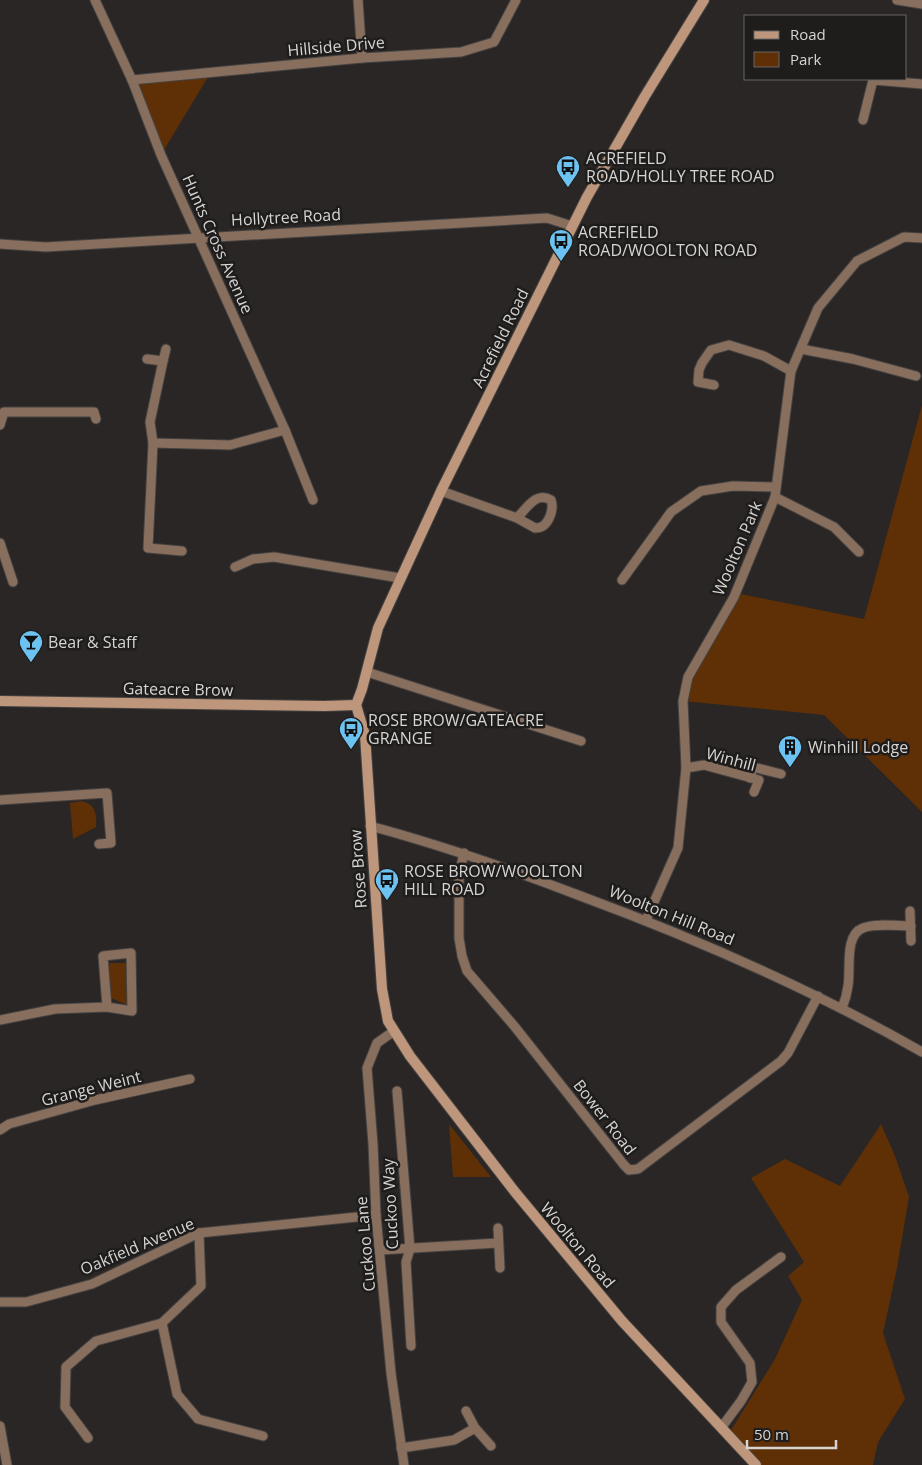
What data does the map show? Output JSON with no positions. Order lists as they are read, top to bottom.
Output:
{
  "streets": {
    "main road": [
      "Acrefield Road",
      "Gateacre Brow",
      "Rose Brow",
      "Woolton Road"
    ],
    "street": [
      "Hillside Drive",
      "Hollytree Road",
      "Hunts Cross Avenue",
      "Woolton Park",
      "Winhill",
      "Woolton Hill Road",
      "Grange Weint",
      "Bower Road",
      "Cuckoo Way",
      "Cuckoo Lane",
      "Oakfield Avenue"
    ]
  },
  "crossings": [
    ["Hillside Drive", "Hunts Cross Avenue"],
    ["Hollytree Road", "Hunts Cross Avenue"],
    ["Hollytree Road", "Acrefield Road"],
    ["Acrefield Road", "Gateacre Brow"],
    ["Acrefield Road", "Rose Brow"],
    ["Woolton Park", "Winhill"],
    ["Woolton Park", "Woolton Hill Road"],
    ["Gateacre Brow", "Rose Brow"],
    ["Rose Brow", "Woolton Hill Road"],
    ["Rose Brow", "Cuckoo Lane"],
    ["Rose Brow", "Woolton Road"],
    ["Woolton Hill Road", "Bower Road"],
    ["Cuckoo Lane", "Woolton Road"],
    ["Cuckoo Lane", "Oakfield Avenue"]
  ],
  "places": {
    "bus stop": [
      "ACREFIELD ROAD/HOLLY TREE ROAD",
      "ACREFIELD ROAD/WOOLTON ROAD",
      "ROSE BROW/GATEACRE GRANGE",
      "ROSE BROW/WOOLTON HILL ROAD"
    ],
    "bar": ["Bear & Staff"],
    "building": ["Winhill Lodge"]
  },
  "legend": ["Road", "Park"],
  "scale_bar": "50 m"
}
